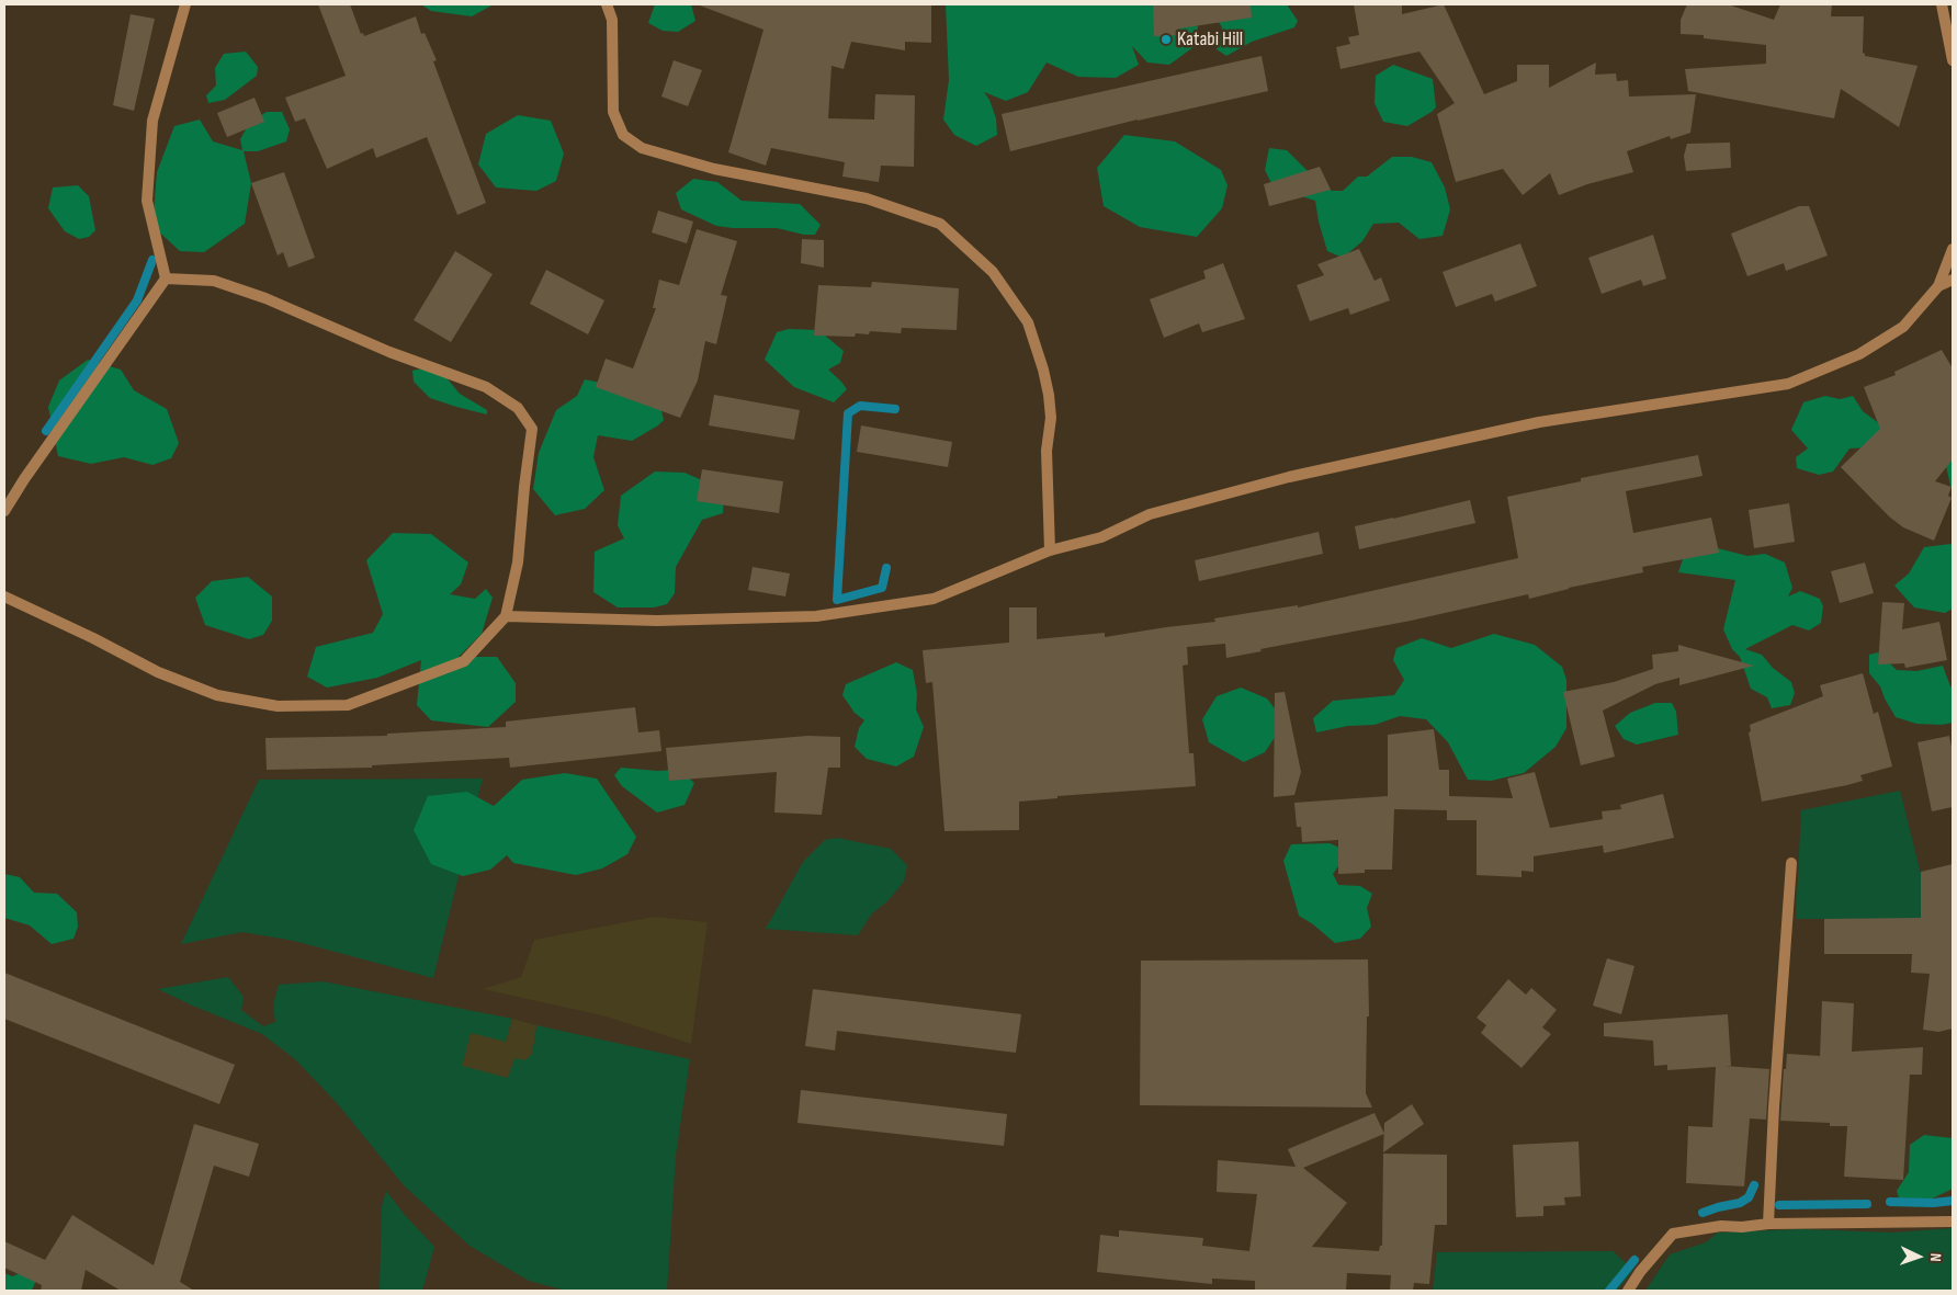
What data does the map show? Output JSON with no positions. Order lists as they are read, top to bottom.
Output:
{
  "places": ["Katabi Hill"],
  "north": "right"
}
